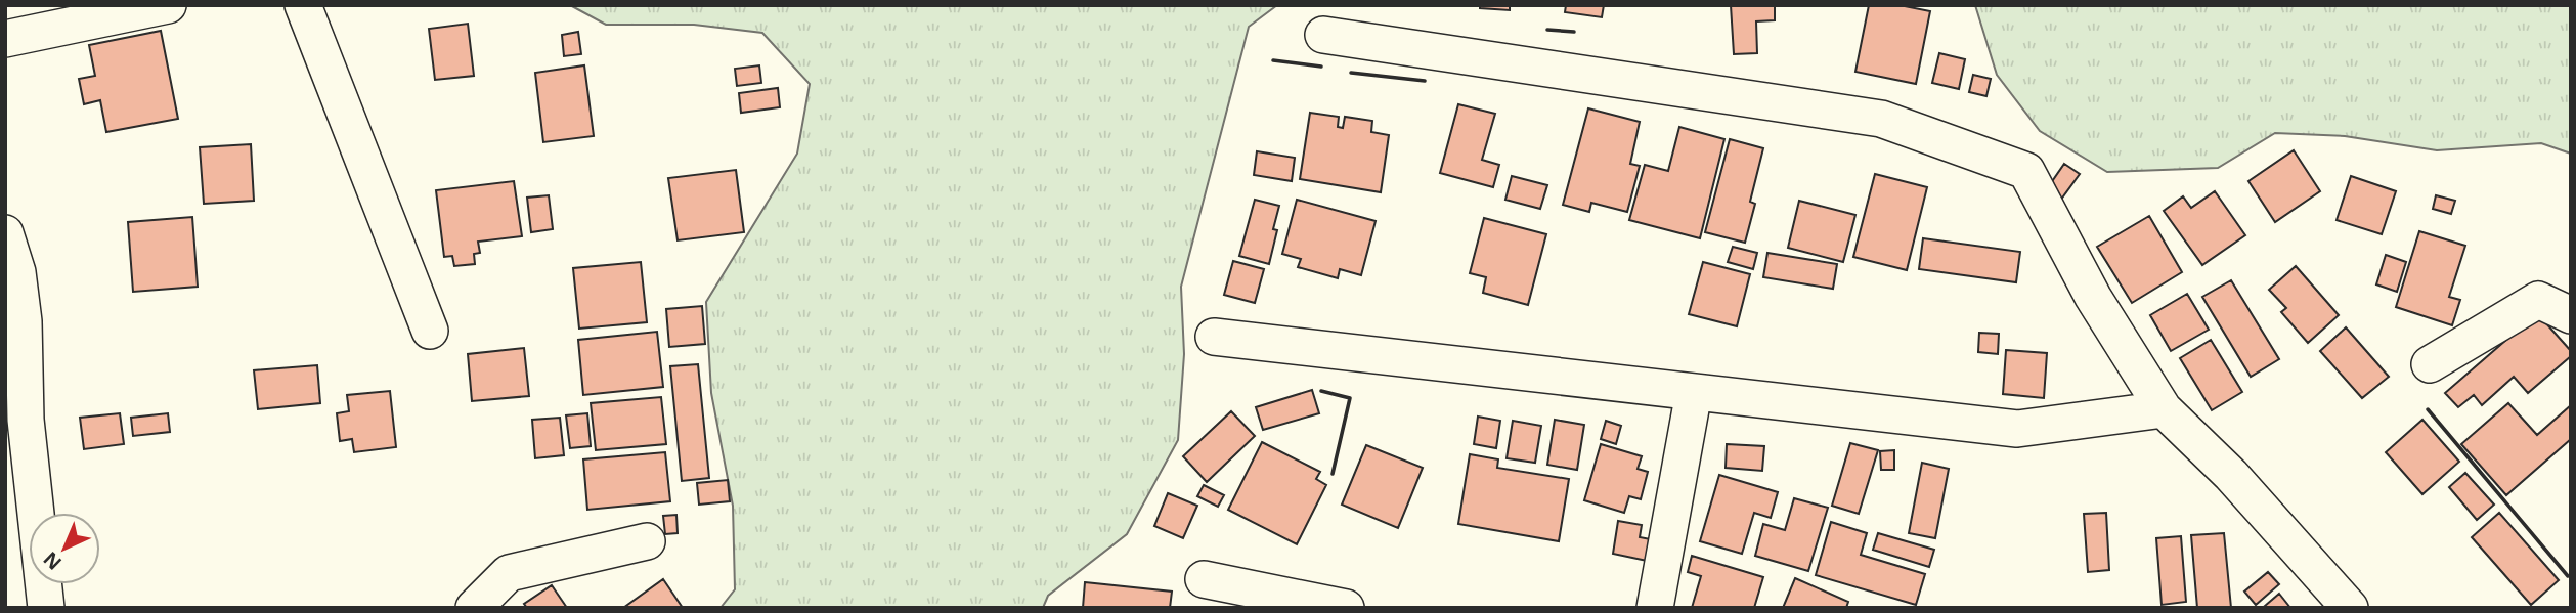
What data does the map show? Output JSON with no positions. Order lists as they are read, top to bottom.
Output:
{
  "north": "bottom left"
}
